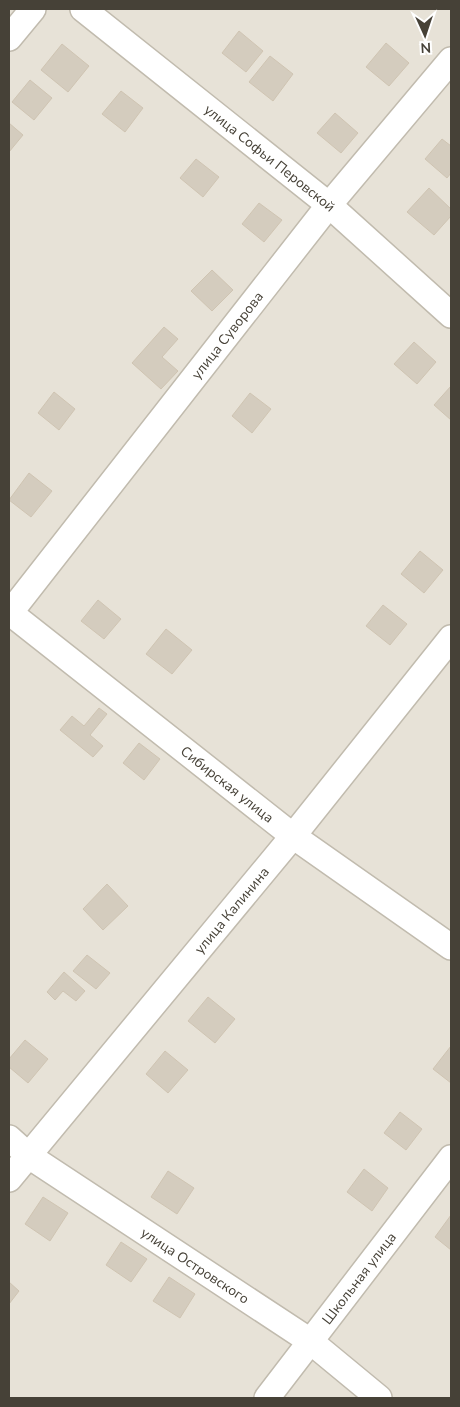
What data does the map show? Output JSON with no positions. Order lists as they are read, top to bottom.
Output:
{
  "streets": {
    "street": [
      "улица Софьи Перовской",
      "улица Суворова",
      "Сибирская улица",
      "улица Калинина",
      "улица Островского",
      "Школьная улица"
    ]
  },
  "crossings": [
    ["улица Софьи Перовской", "улица Суворова"],
    ["улица Суворова", "Сибирская улица"],
    ["Сибирская улица", "улица Калинина"],
    ["улица Калинина", "улица Островского"],
    ["улица Островского", "Школьная улица"]
  ],
  "north": "bottom"
}
